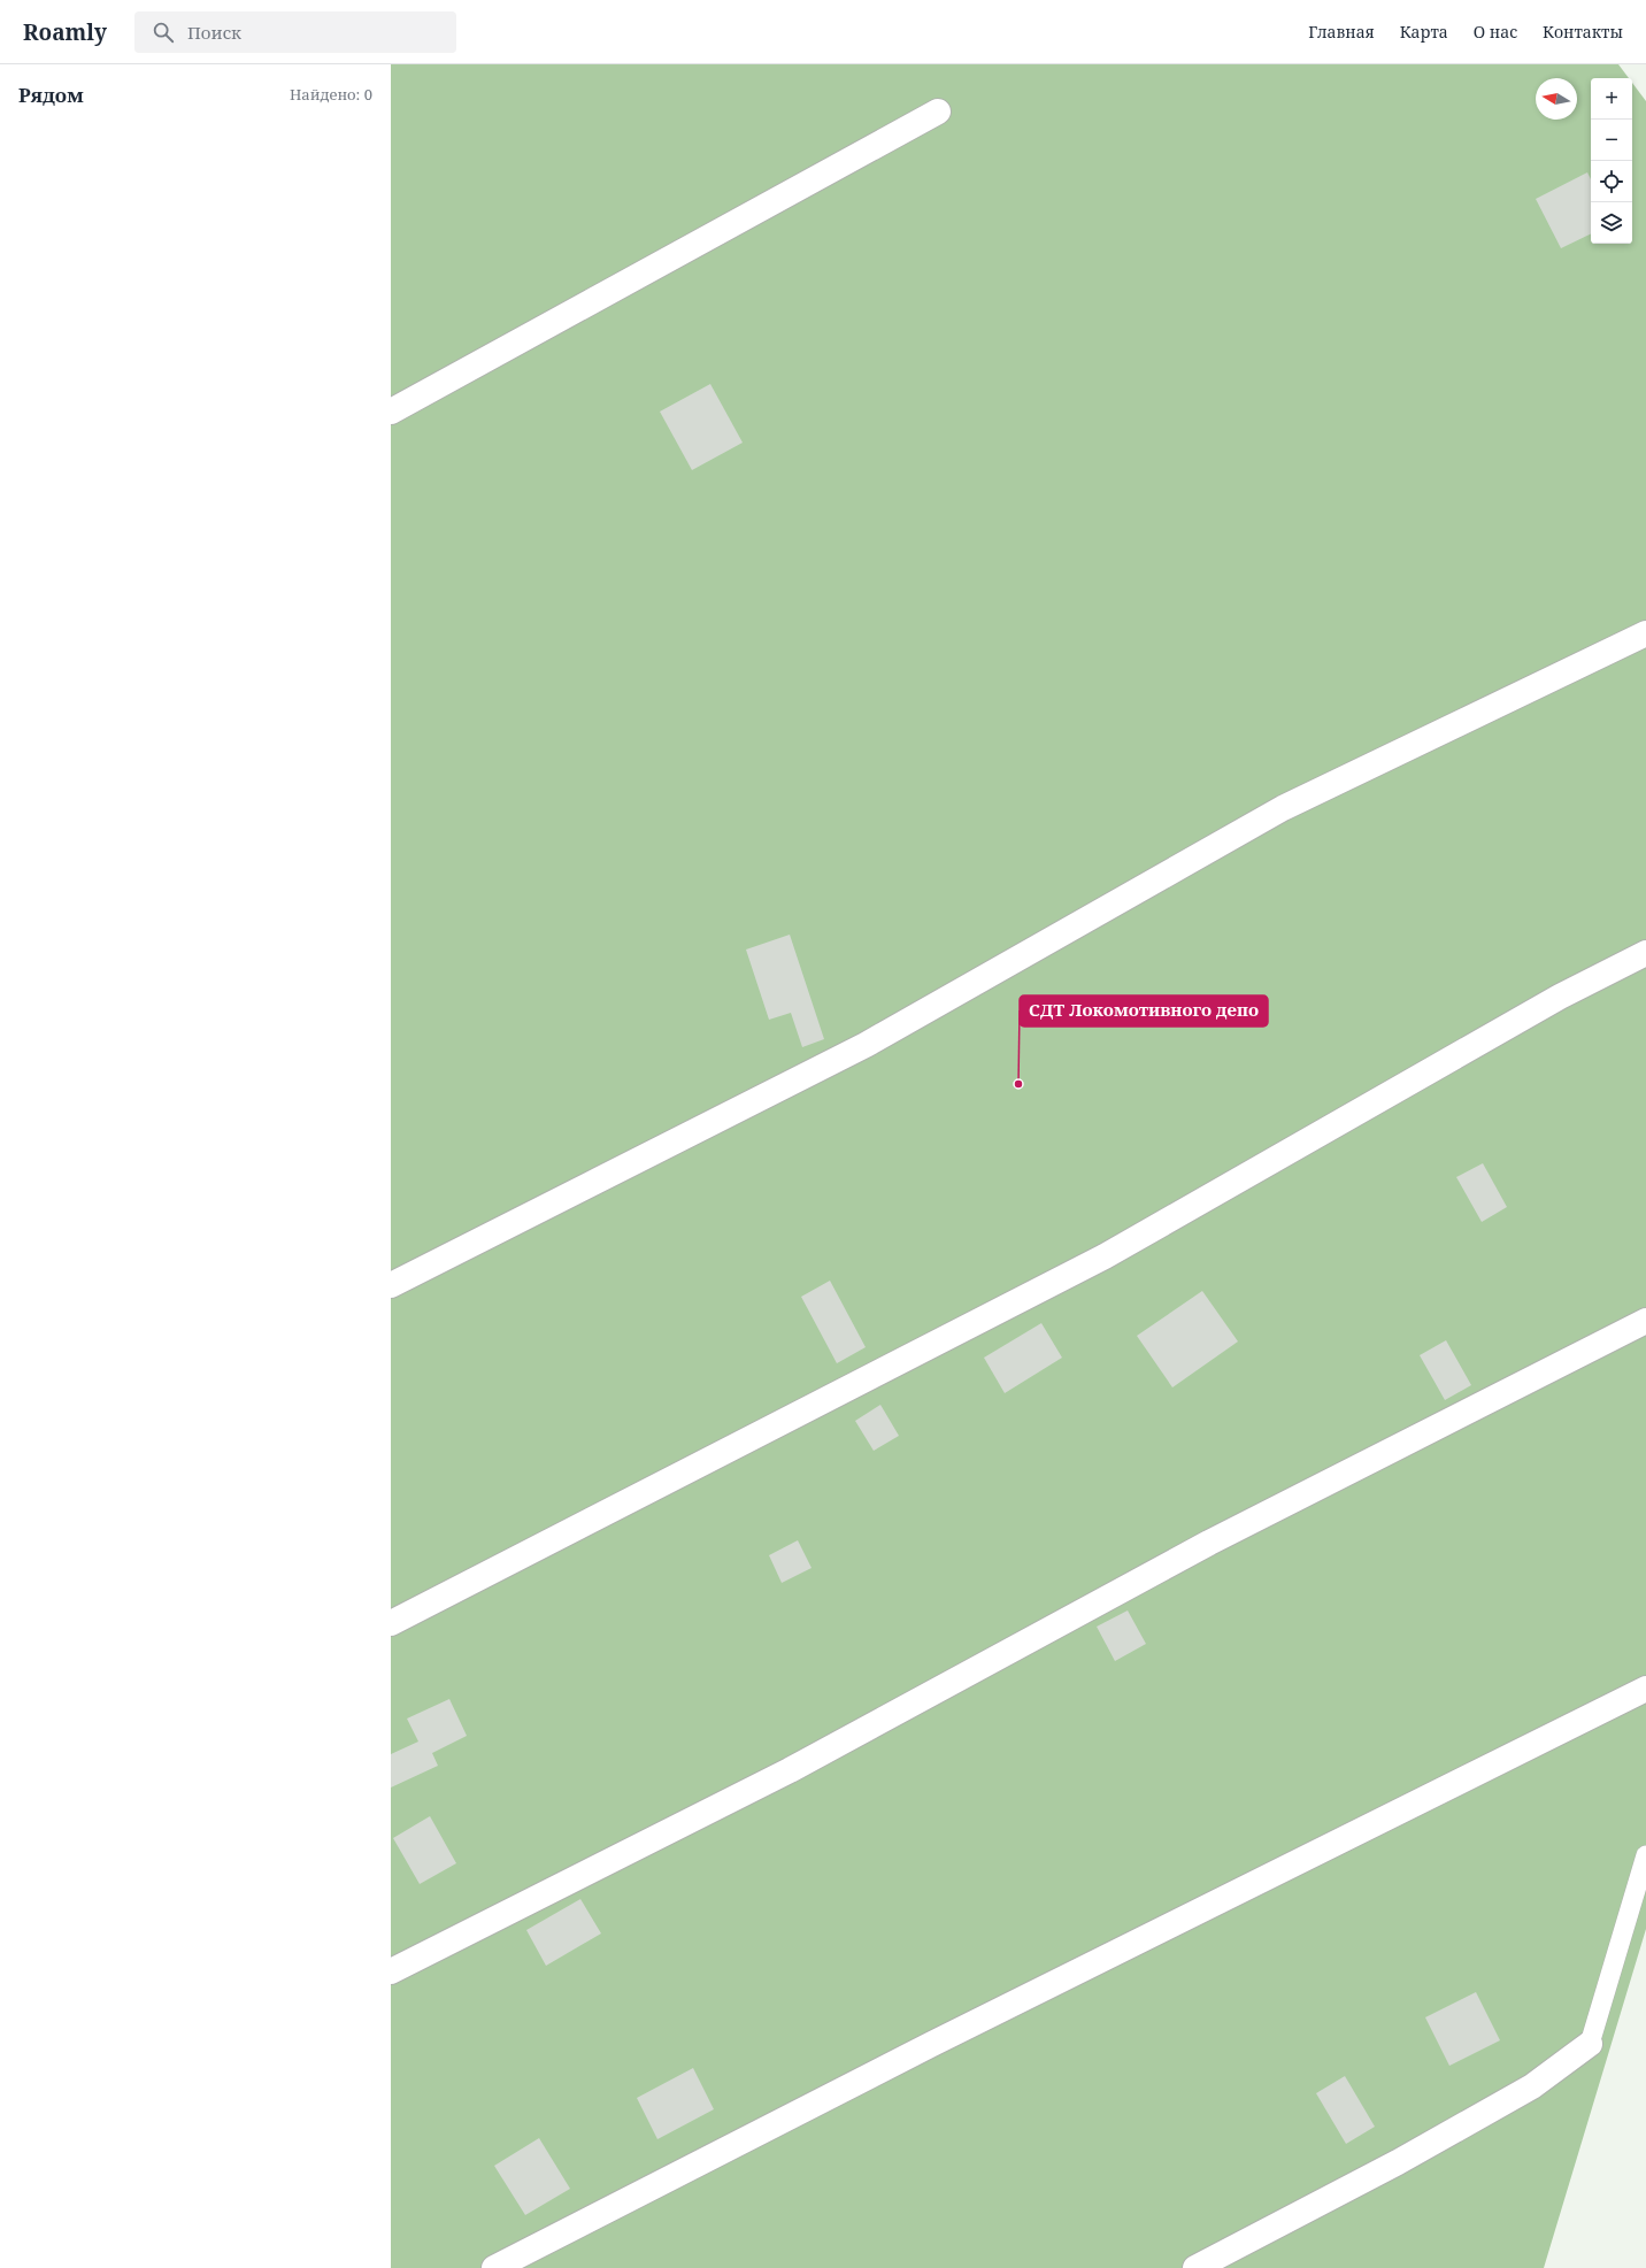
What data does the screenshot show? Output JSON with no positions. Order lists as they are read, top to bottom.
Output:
{
  "places": ["СДТ Локомотивного депо"],
  "north": "left",
  "page": {
    "header": "Roamly",
    "search": "Поиск",
    "nav": [
      "Главная",
      "Карта",
      "О нас",
      "Контакты"
    ],
    "heading": ["Рядом", "Найдено: 0"],
    "map_buttons": ["+", "−"]
  }
}
